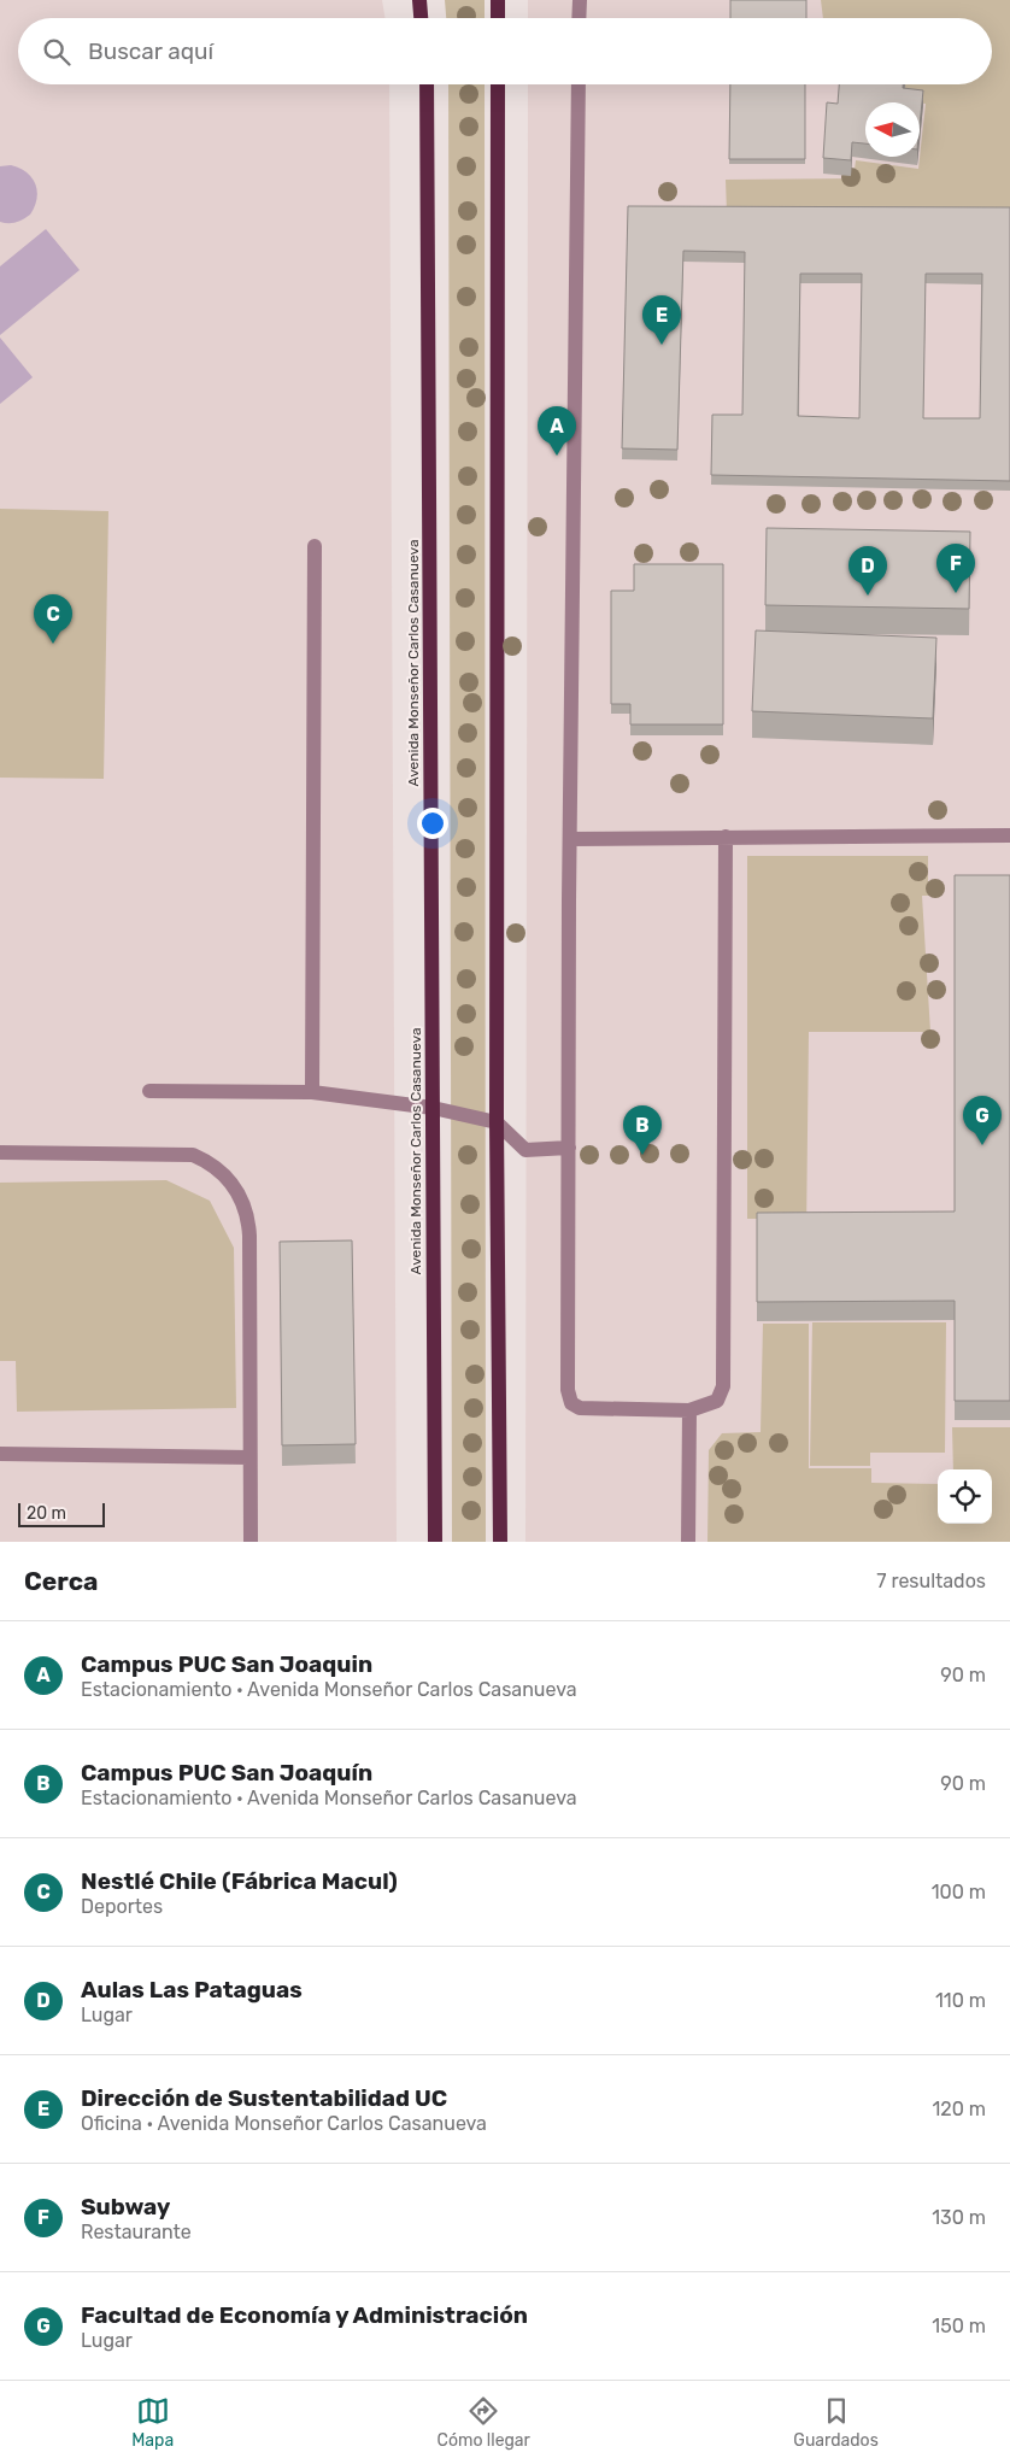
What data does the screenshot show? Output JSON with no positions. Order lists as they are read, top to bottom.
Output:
{
  "streets": {
    "main road": ["Avenida Monseñor Carlos Casanueva"]
  },
  "scale_bar": "20 m",
  "north": "left",
  "page": {
    "search": "Buscar aquí",
    "pins": [
      "E",
      "A",
      "F",
      "D",
      "C",
      "G",
      "B"
    ],
    "scale": "20 m",
    "heading": ["Cerca", "7 resultados"],
    "list": [
      {
        "mark": "A",
        "name": "Campus PUC San Joaquin",
        "note": "Estacionamiento · Avenida Monseñor Carlos Casanueva",
        "value": "90 m"
      },
      {
        "mark": "B",
        "name": "Campus PUC San Joaquín",
        "note": "Estacionamiento · Avenida Monseñor Carlos Casanueva",
        "value": "90 m"
      },
      {
        "mark": "C",
        "name": "Nestlé Chile (Fábrica Macul)",
        "note": "Deportes",
        "value": "100 m"
      },
      {
        "mark": "D",
        "name": "Aulas Las Pataguas",
        "note": "Lugar",
        "value": "110 m"
      },
      {
        "mark": "E",
        "name": "Dirección de Sustentabilidad UC",
        "note": "Oficina · Avenida Monseñor Carlos Casanueva",
        "value": "120 m"
      },
      {
        "mark": "F",
        "name": "Subway",
        "note": "Restaurante",
        "value": "130 m"
      },
      {
        "mark": "G",
        "name": "Facultad de Economía y Administración",
        "note": "Lugar",
        "value": "150 m"
      }
    ],
    "nav": ["Mapa", "Cómo llegar", "Guardados"]
  }
}
